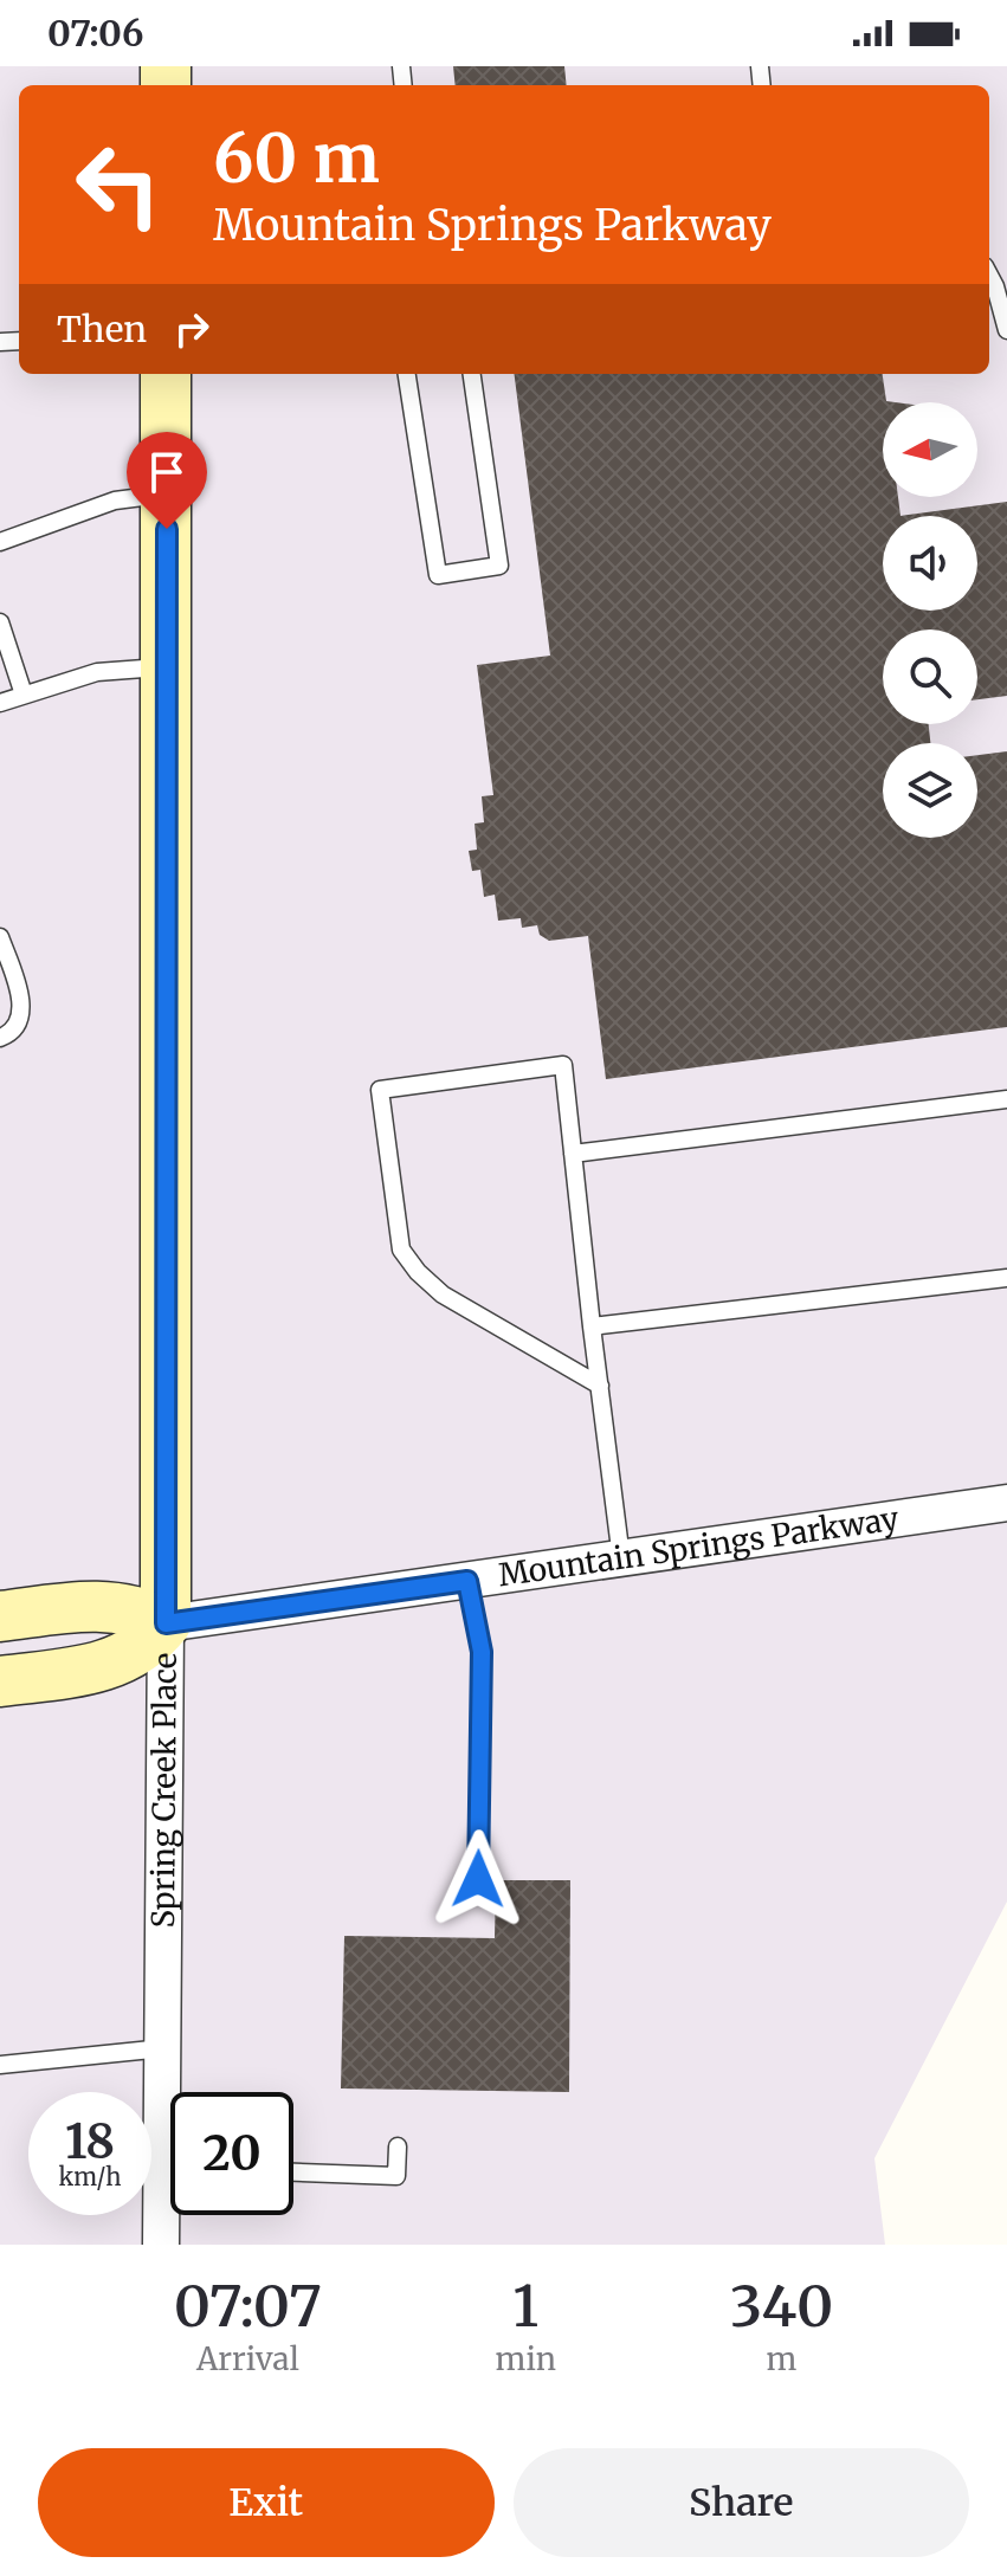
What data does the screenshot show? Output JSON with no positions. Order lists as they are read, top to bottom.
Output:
{
  "streets": {
    "street": ["Mountain Springs Parkway", "Spring Creek Place"]
  },
  "crossings": [
    ["Mountain Springs Parkway", "Spring Creek Place"]
  ],
  "north": "left",
  "page": {
    "status": "07:06",
    "turn": ["60 m", "Mountain Springs Parkway"],
    "then": "Then",
    "speed": "18 km/h",
    "limit": "20",
    "eta": [
      "07:07",
      "Arrival",
      "1",
      "min",
      "340",
      "m"
    ],
    "buttons": ["Exit", "Share"]
  }
}
